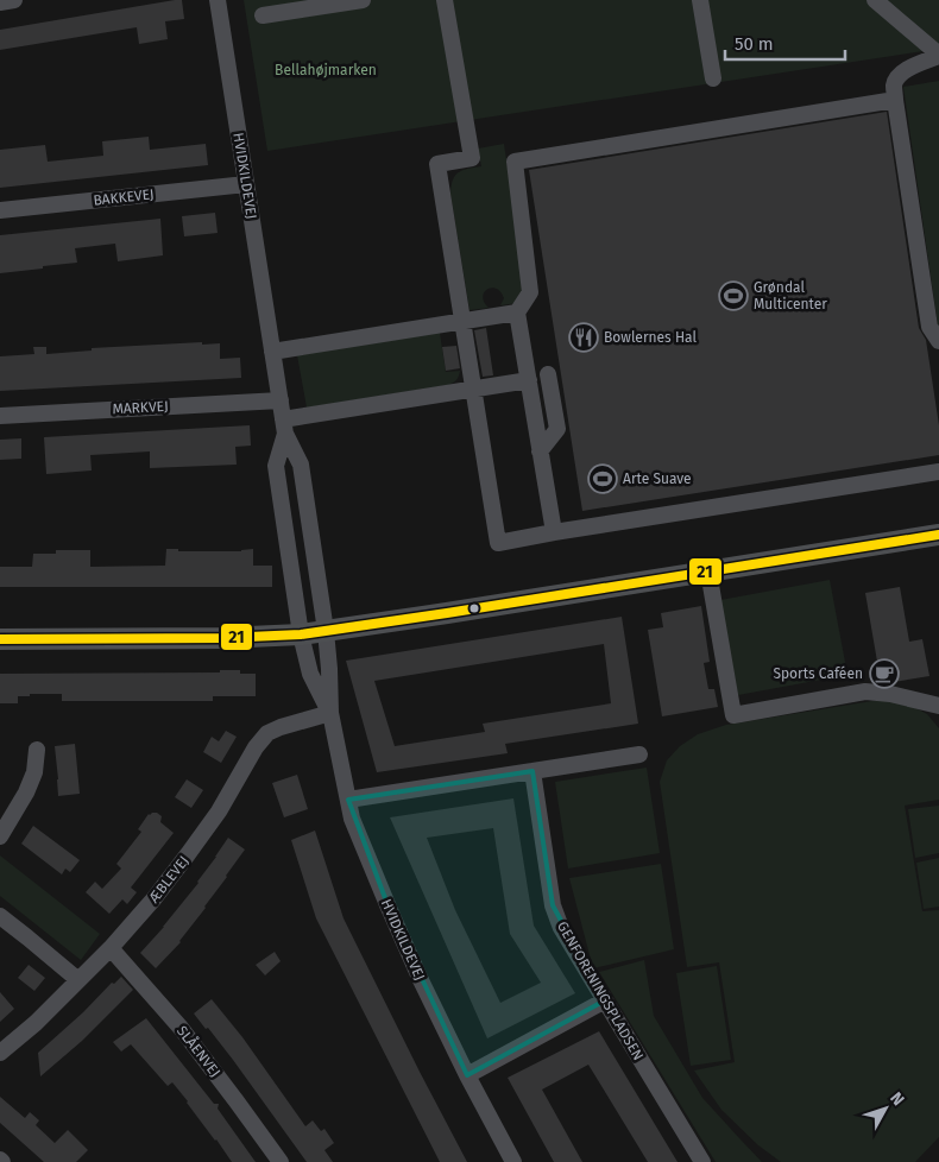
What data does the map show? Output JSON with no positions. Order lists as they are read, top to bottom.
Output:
{
  "streets": {
    "street": [
      "HVIDKILDEVEJ",
      "BAKKEVEJ",
      "MARKVEJ",
      "ÆBLEVEJ",
      "GENFORENINGSPLADSEN",
      "SLÅENVEJ"
    ]
  },
  "crossings": [
    ["HVIDKILDEVEJ", "BAKKEVEJ"],
    ["HVIDKILDEVEJ", "MARKVEJ"],
    ["HVIDKILDEVEJ", "ÆBLEVEJ"],
    ["ÆBLEVEJ", "SLÅENVEJ"]
  ],
  "parks": ["Bellahøjmarken"],
  "places": {
    "sports": ["Grøndal Multicenter", "Arte Suave"],
    "restaurant": ["Bowlernes Hal"],
    "cafe": ["Sports Caféen"]
  },
  "lines": ["transit line 21"],
  "scale_bar": "50 m",
  "north": "top right"
}
